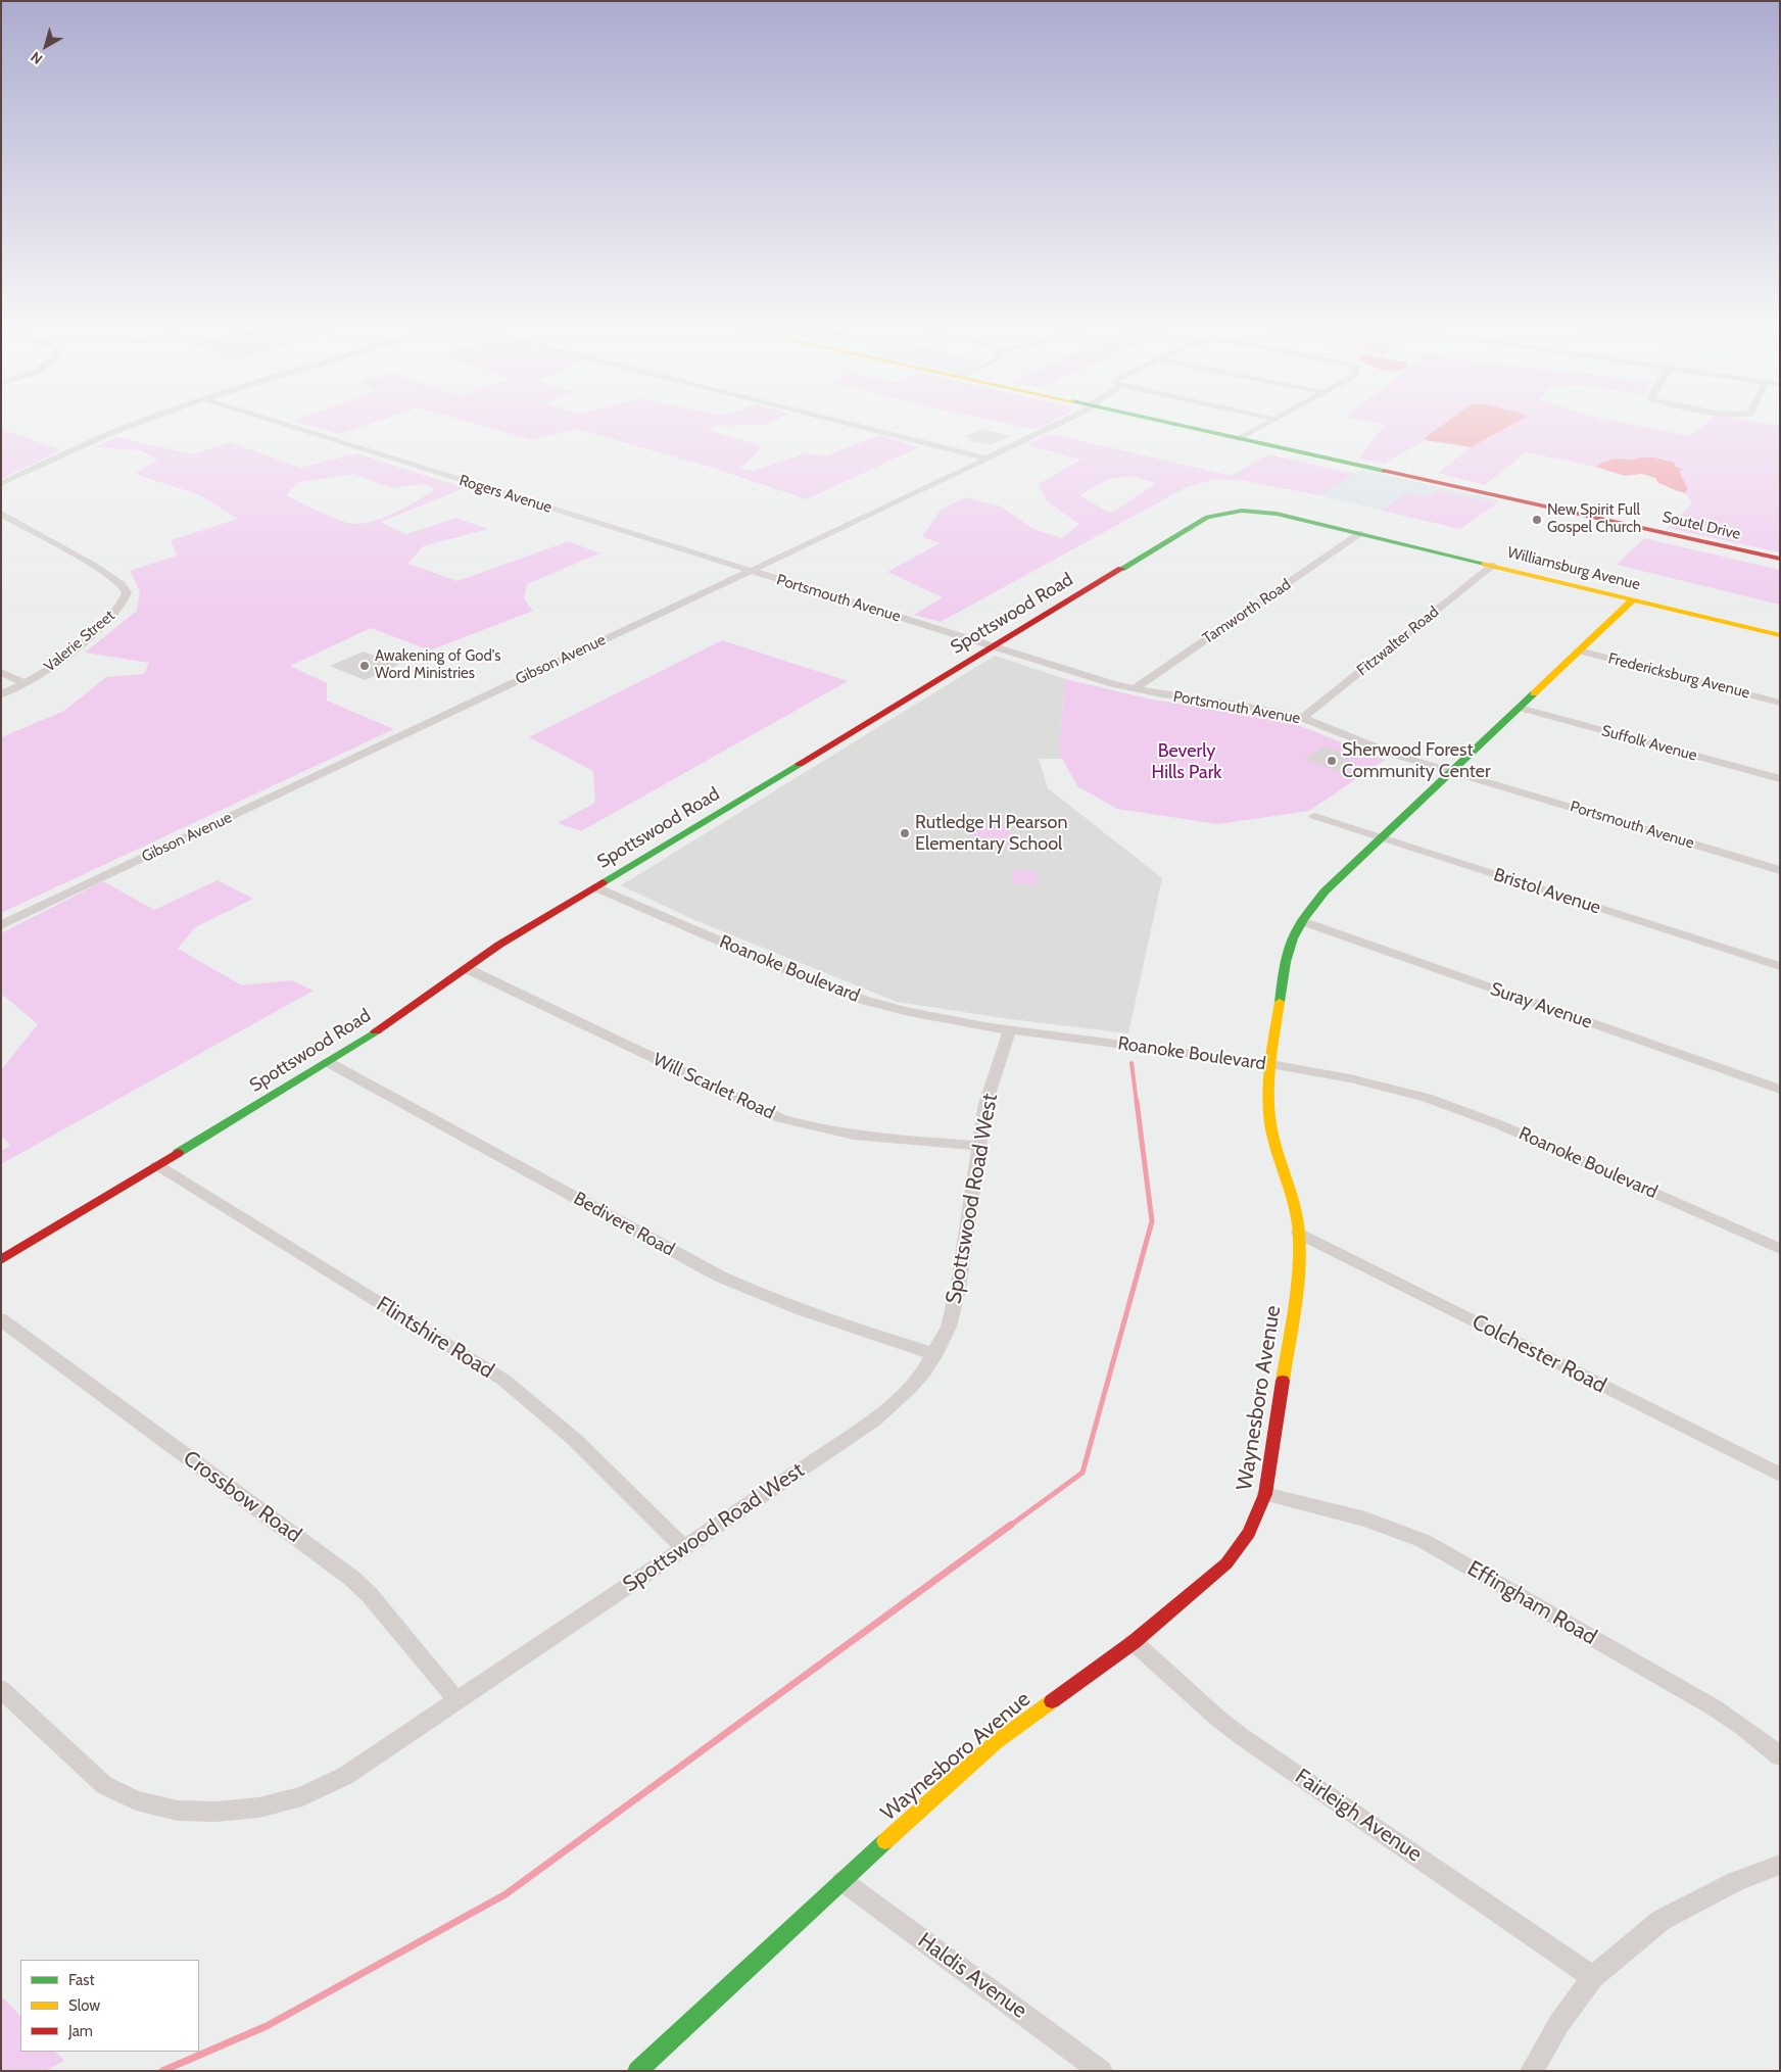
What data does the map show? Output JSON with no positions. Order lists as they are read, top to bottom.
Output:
{
  "streets": {
    "street": [
      "Rogers Avenue",
      "Soutel Drive",
      "Williamsburg Avenue",
      "Portsmouth Avenue",
      "Tamworth Road",
      "Spottswood Road",
      "Valerie Street",
      "Fitzwalter Road",
      "Gibson Avenue",
      "Fredericksburg Avenue",
      "Suffolk Avenue",
      "Bristol Avenue",
      "Roanoke Boulevard",
      "Suray Avenue",
      "Will Scarlet Road",
      "Spottswood Road West",
      "Bedivere Road",
      "Flintshire Road",
      "Colchester Road",
      "Waynesboro Avenue",
      "Crossbow Road",
      "Effingham Road",
      "Fairleigh Avenue",
      "Haldis Avenue"
    ]
  },
  "crossings": [
    ["Rogers Avenue", "Portsmouth Avenue"],
    ["Rogers Avenue", "Gibson Avenue"],
    ["Williamsburg Avenue", "Tamworth Road"],
    ["Williamsburg Avenue", "Spottswood Road"],
    ["Williamsburg Avenue", "Fitzwalter Road"],
    ["Williamsburg Avenue", "Waynesboro Avenue"],
    ["Portsmouth Avenue", "Tamworth Road"],
    ["Portsmouth Avenue", "Spottswood Road"],
    ["Portsmouth Avenue", "Fitzwalter Road"],
    ["Portsmouth Avenue", "Gibson Avenue"],
    ["Portsmouth Avenue", "Waynesboro Avenue"],
    ["Tamworth Road", "Spottswood Road"],
    ["Spottswood Road", "Roanoke Boulevard"],
    ["Spottswood Road", "Will Scarlet Road"],
    ["Spottswood Road", "Bedivere Road"],
    ["Spottswood Road", "Flintshire Road"],
    ["Fredericksburg Avenue", "Waynesboro Avenue"],
    ["Suffolk Avenue", "Waynesboro Avenue"],
    ["Bristol Avenue", "Waynesboro Avenue"],
    ["Roanoke Boulevard", "Spottswood Road West"],
    ["Roanoke Boulevard", "Waynesboro Avenue"],
    ["Suray Avenue", "Waynesboro Avenue"],
    ["Will Scarlet Road", "Spottswood Road West"],
    ["Spottswood Road West", "Bedivere Road"],
    ["Spottswood Road West", "Flintshire Road"],
    ["Spottswood Road West", "Crossbow Road"],
    ["Colchester Road", "Waynesboro Avenue"],
    ["Waynesboro Avenue", "Effingham Road"],
    ["Waynesboro Avenue", "Fairleigh Avenue"],
    ["Waynesboro Avenue", "Haldis Avenue"]
  ],
  "parks": ["Beverly Hills Park"],
  "places": [
    "New Spirit Full Gospel Church",
    "Awakening of God's Word Ministries",
    "Sherwood Forest Community Center",
    "Rutledge H Pearson Elementary School"
  ],
  "legend": ["Fast", "Slow", "Jam"],
  "north": "bottom left"
}
